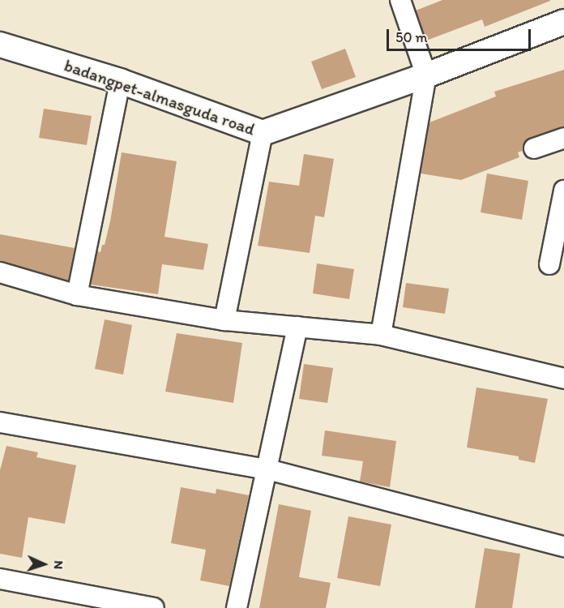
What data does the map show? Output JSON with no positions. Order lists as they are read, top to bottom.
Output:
{
  "streets": {
    "street": ["badangpet-almasguda road"]
  },
  "scale_bar": "50 m",
  "north": "right"
}
